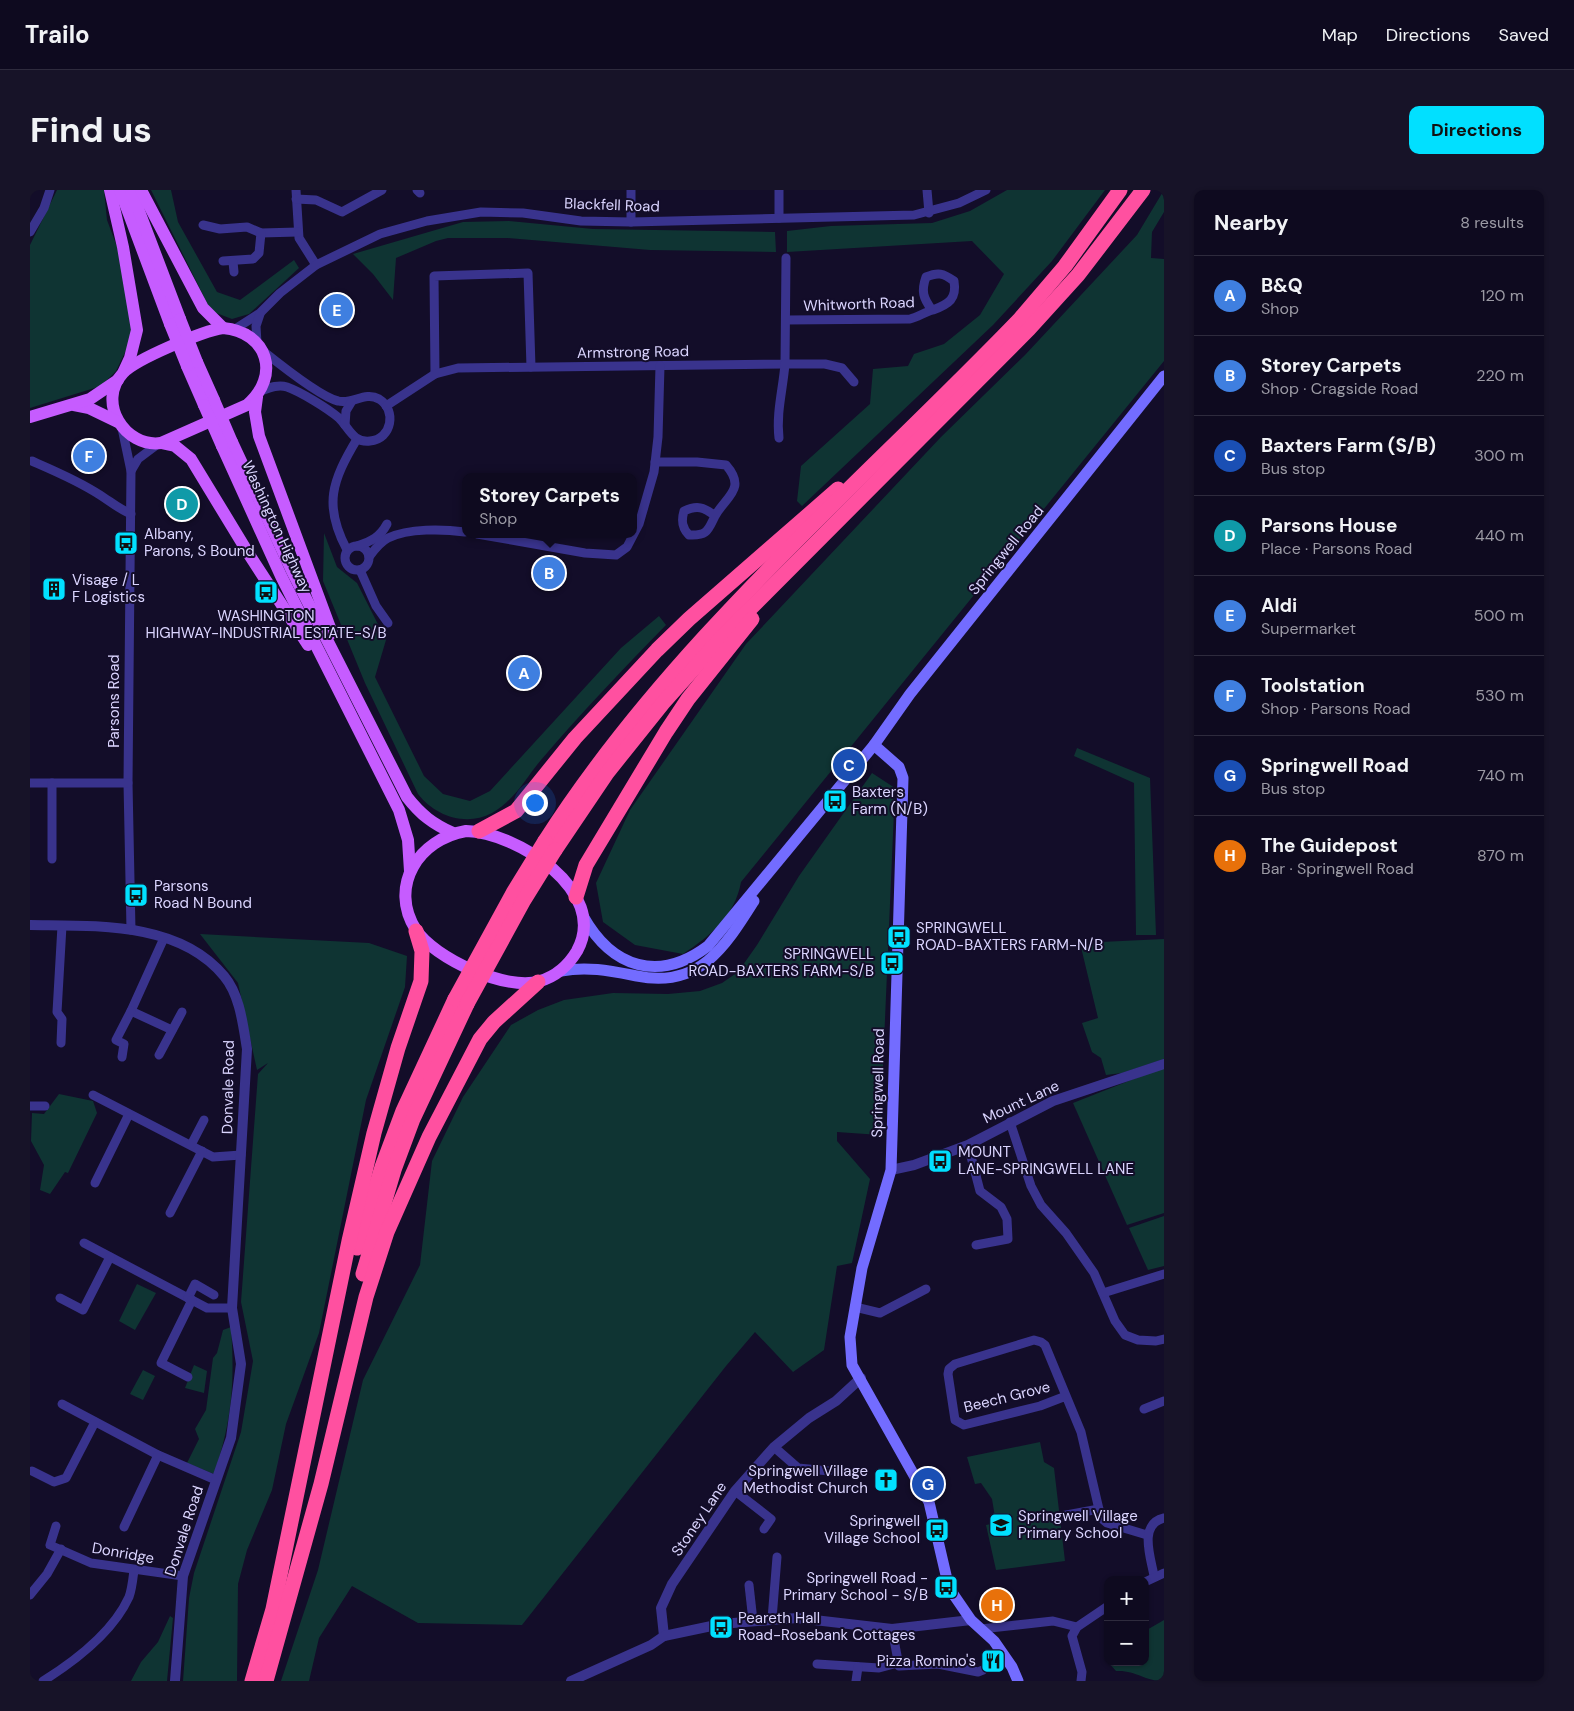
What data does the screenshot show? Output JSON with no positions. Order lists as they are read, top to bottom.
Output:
{
  "streets": {
    "main road": ["Washington Highway", "Springwell Road"],
    "street": [
      "Blackfell Road",
      "Whitworth Road",
      "Armstrong Road",
      "Parsons Road",
      "Donvale Road",
      "Mount Lane",
      "Beech Grove",
      "Stoney Lane",
      "Donridge"
    ]
  },
  "crossings": [
    ["Washington Highway", "Springwell Road"],
    ["Springwell Road", "Mount Lane"],
    ["Springwell Road", "Stoney Lane"],
    ["Parsons Road", "Donvale Road"],
    ["Donvale Road", "Donridge"]
  ],
  "places": {
    "bus stop": [
      "Albany, Parons, S Bound",
      "WASHINGTON HIGHWAY-INDUSTRIAL ESTATE-S/B",
      "Baxters Farm (N/B)",
      "Parsons Road N Bound",
      "SPRINGWELL ROAD-BAXTERS FARM-N/B",
      "SPRINGWELL ROAD-BAXTERS FARM-S/B",
      "MOUNT LANE-SPRINGWELL LANE",
      "Springwell Village School",
      "Springwell Road - Primary School - S/B",
      "Peareth Hall Road-Rosebank Cottages"
    ],
    "building": ["Visage / L F Logistics"],
    "church": ["Springwell Village Methodist Church"],
    "school or university": ["Springwell Village Primary School"],
    "restaurant": ["Pizza Romino's"]
  },
  "page": {
    "header": "Trailo",
    "nav": ["Map", "Directions", "Saved"],
    "buttons": "Directions",
    "title": "Find us",
    "heading": ["Nearby", "8 results"],
    "list": [
      {
        "mark": "A",
        "name": "B&Q",
        "note": "Shop",
        "value": "120 m"
      },
      {
        "mark": "B",
        "name": "Storey Carpets",
        "note": "Shop · Cragside Road",
        "value": "220 m"
      },
      {
        "mark": "C",
        "name": "Baxters Farm (S/B)",
        "note": "Bus stop",
        "value": "300 m"
      },
      {
        "mark": "D",
        "name": "Parsons House",
        "note": "Place · Parsons Road",
        "value": "440 m"
      },
      {
        "mark": "E",
        "name": "Aldi",
        "note": "Supermarket",
        "value": "500 m"
      },
      {
        "mark": "F",
        "name": "Toolstation",
        "note": "Shop · Parsons Road",
        "value": "530 m"
      },
      {
        "mark": "G",
        "name": "Springwell Road",
        "note": "Bus stop",
        "value": "740 m"
      },
      {
        "mark": "H",
        "name": "The Guidepost",
        "note": "Bar · Springwell Road",
        "value": "870 m"
      }
    ],
    "pins": [
      "E",
      "F",
      "D",
      "B",
      "A",
      "C",
      "G",
      "H"
    ],
    "popup": ["Storey Carpets", "Shop"],
    "map_buttons": ["+", "−"]
  }
}
